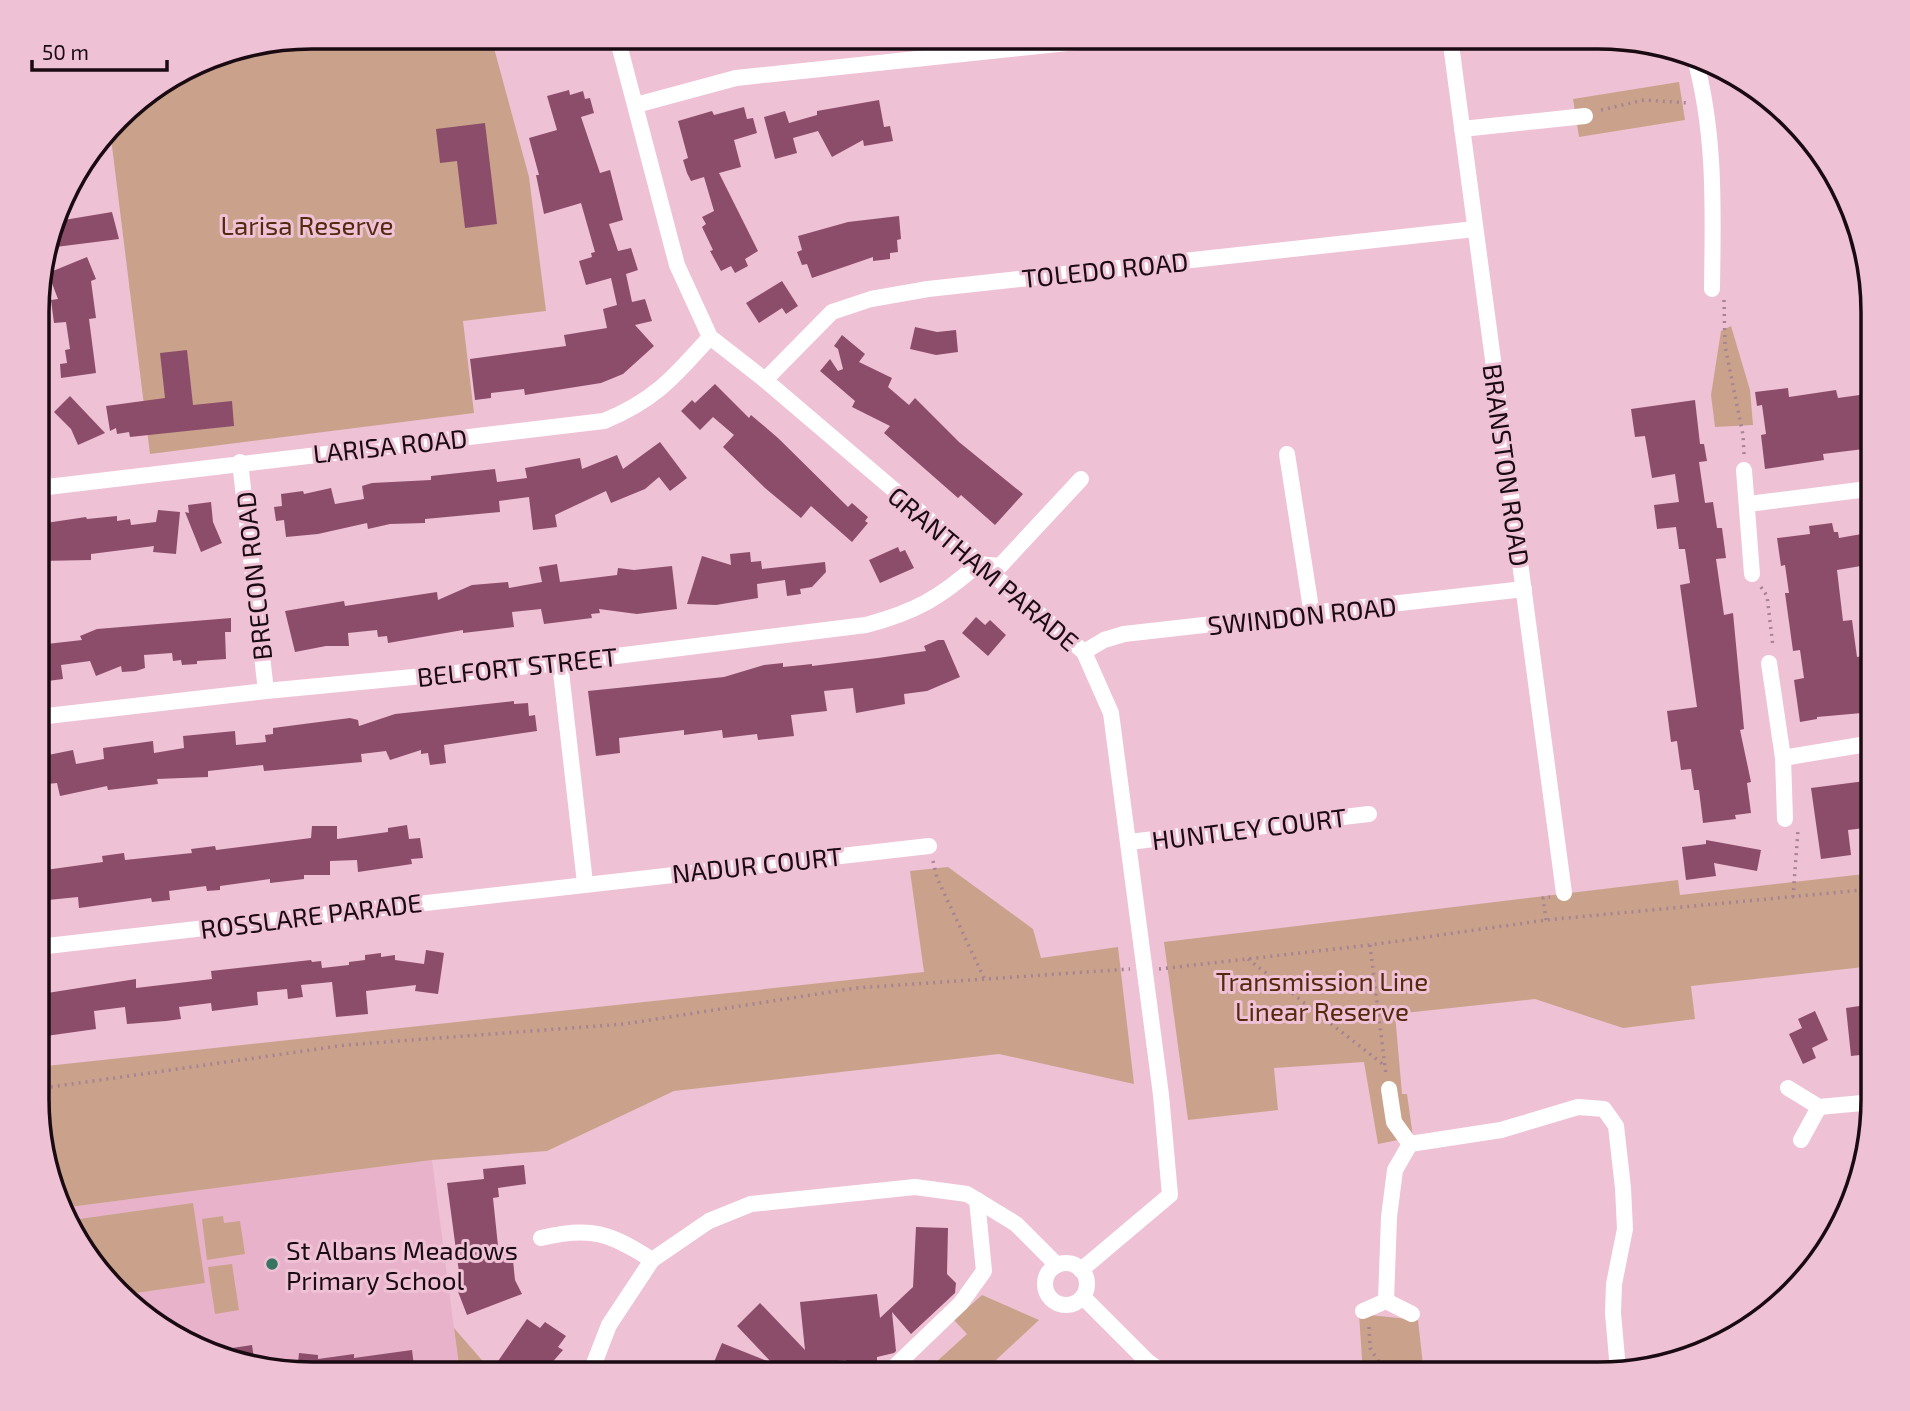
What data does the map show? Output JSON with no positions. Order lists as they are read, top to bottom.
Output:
{
  "streets": {
    "street": [
      "TOLEDO ROAD",
      "LARISA ROAD",
      "BRANSTON ROAD",
      "GRANTHAM PARADE",
      "BRECON ROAD",
      "SWINDON ROAD",
      "BELFORT STREET",
      "HUNTLEY COURT",
      "NADUR COURT",
      "ROSSLARE PARADE"
    ]
  },
  "crossings": [
    ["TOLEDO ROAD", "BRANSTON ROAD"],
    ["TOLEDO ROAD", "GRANTHAM PARADE"],
    ["LARISA ROAD", "GRANTHAM PARADE"],
    ["LARISA ROAD", "BRECON ROAD"],
    ["BRANSTON ROAD", "SWINDON ROAD"],
    ["GRANTHAM PARADE", "SWINDON ROAD"],
    ["GRANTHAM PARADE", "BELFORT STREET"],
    ["GRANTHAM PARADE", "HUNTLEY COURT"],
    ["BRECON ROAD", "BELFORT STREET"],
    ["NADUR COURT", "ROSSLARE PARADE"]
  ],
  "parks": ["Larisa Reserve", "Transmission Line Linear Reserve"],
  "places": ["St Albans Meadows Primary School"],
  "scale_bar": "50 m"
}
